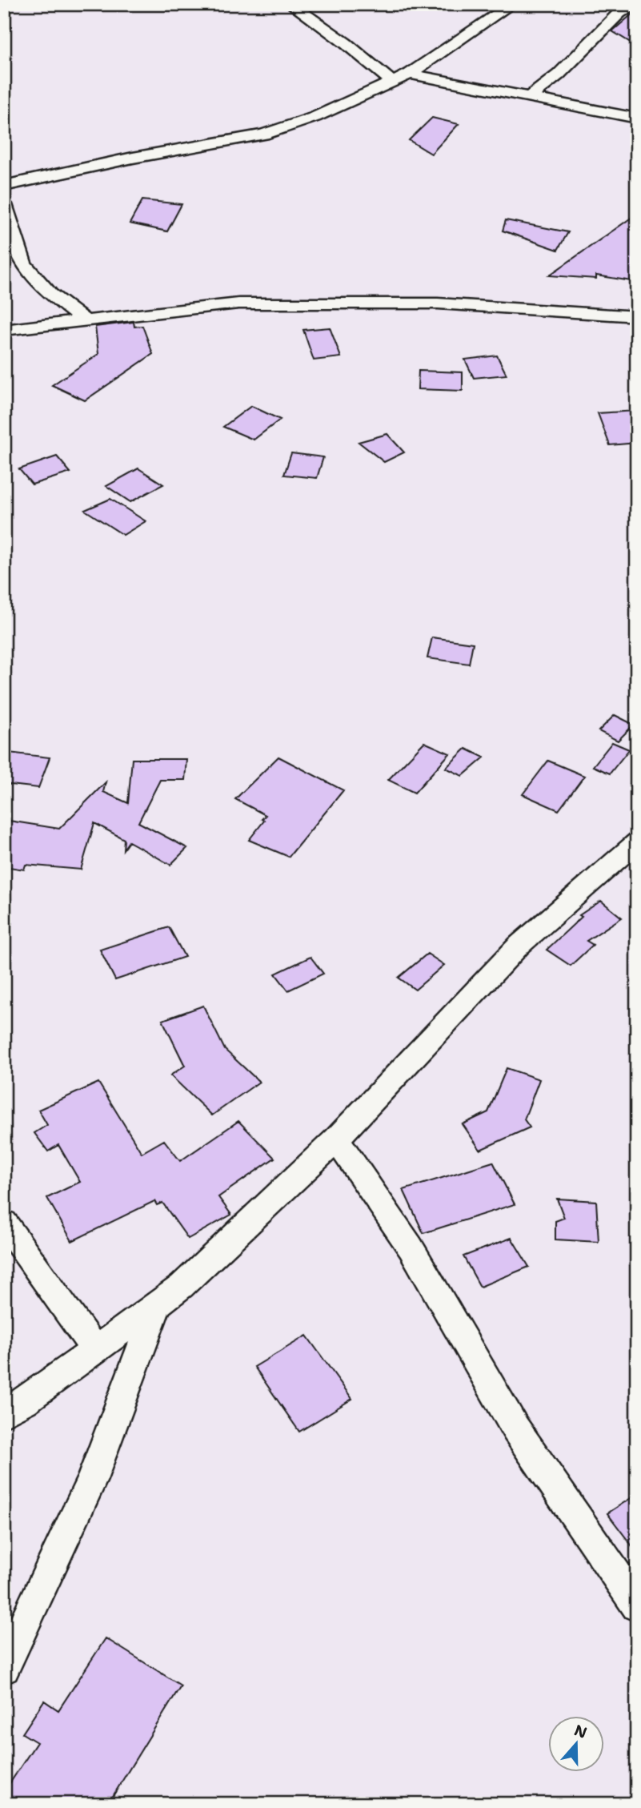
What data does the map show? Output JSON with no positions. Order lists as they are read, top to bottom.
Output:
{
  "north": "top"
}
